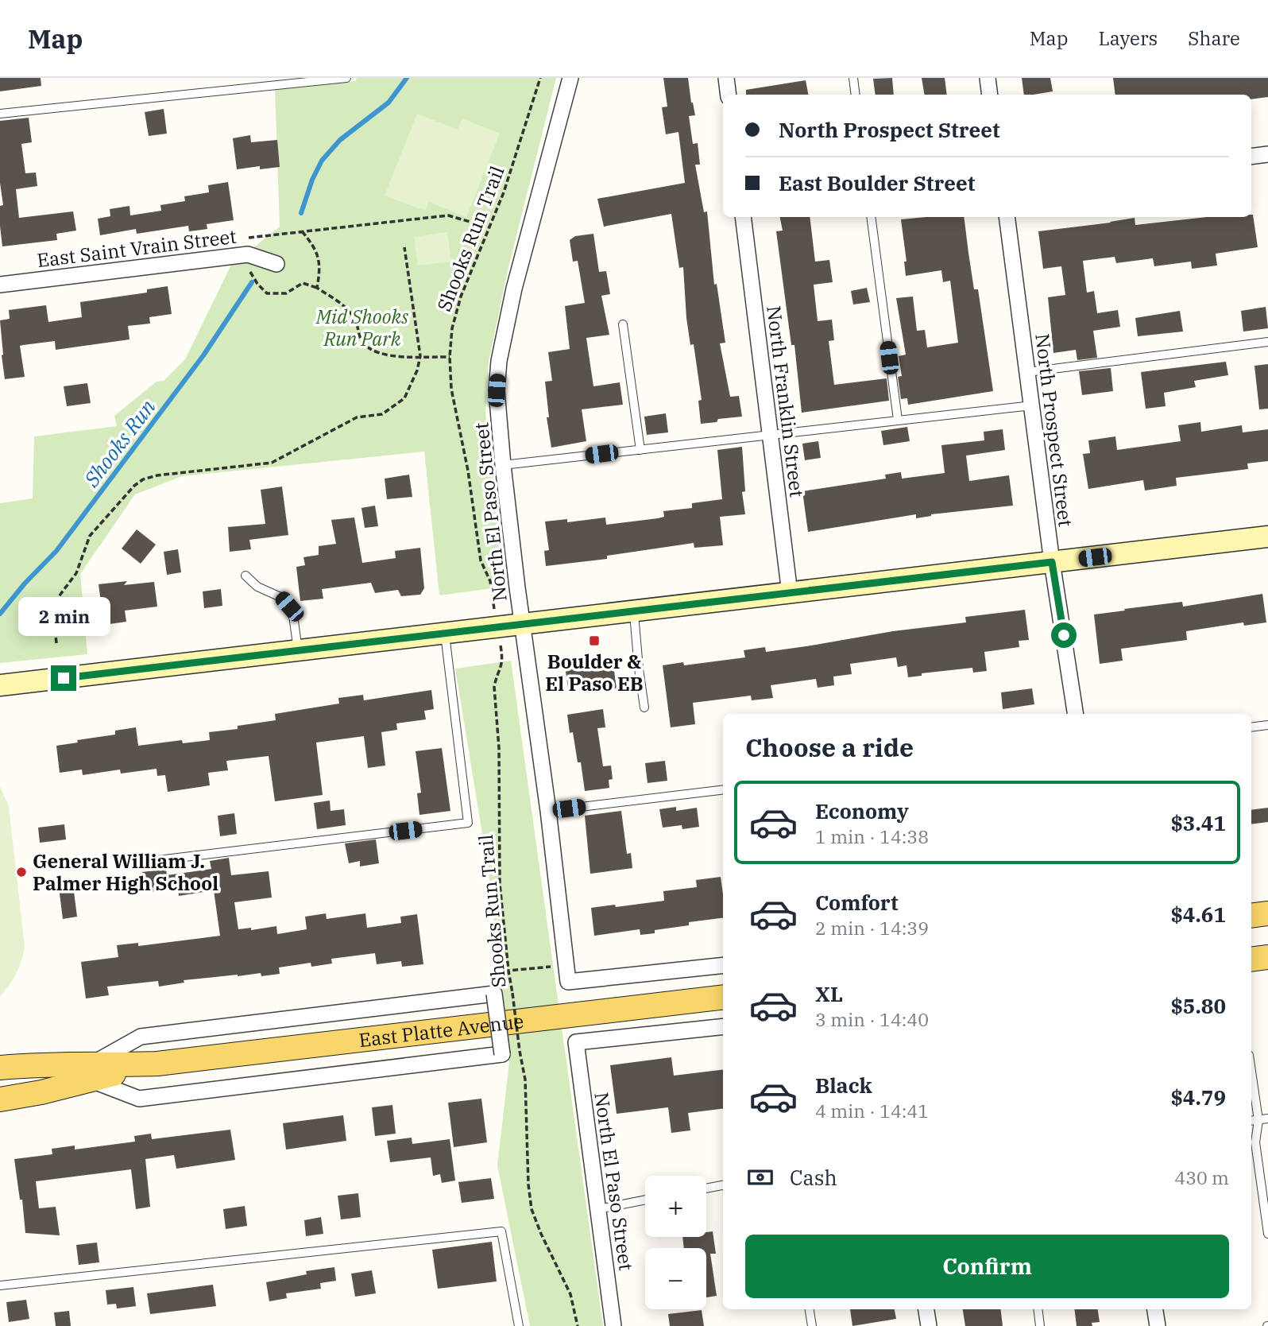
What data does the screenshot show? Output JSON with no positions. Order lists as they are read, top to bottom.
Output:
{
  "streets": {
    "main road": ["East Platte Avenue"],
    "street": [
      "East Saint Vrain Street",
      "North Franklin Street",
      "North Prospect Street",
      "North El Paso Street"
    ],
    "path": ["Shooks Run Trail"]
  },
  "water": ["Shooks Run"],
  "parks": ["Mid Shooks Run Park"],
  "places": {
    "transit": ["Boulder & El Paso EB"],
    "other": ["General William J. Palmer High School"]
  },
  "page": {
    "header": "Map",
    "nav": ["Map", "Layers", "Share"],
    "banner": ["North Prospect Street", "East Boulder Street"],
    "bubble": "2 min",
    "heading": "Choose a ride",
    "list": [
      {
        "name": "Economy",
        "note": "1 min · 14:38",
        "value": "$3.41"
      },
      {
        "name": "Comfort",
        "note": "2 min · 14:39",
        "value": "$4.61"
      },
      {
        "name": "XL",
        "note": "3 min · 14:40",
        "value": "$5.80"
      },
      {
        "name": "Black",
        "note": "4 min · 14:41",
        "value": "$4.79"
      }
    ],
    "pay": ["Cash", "430 m"],
    "map_buttons": ["+", "−"],
    "buttons": "Confirm"
  }
}
